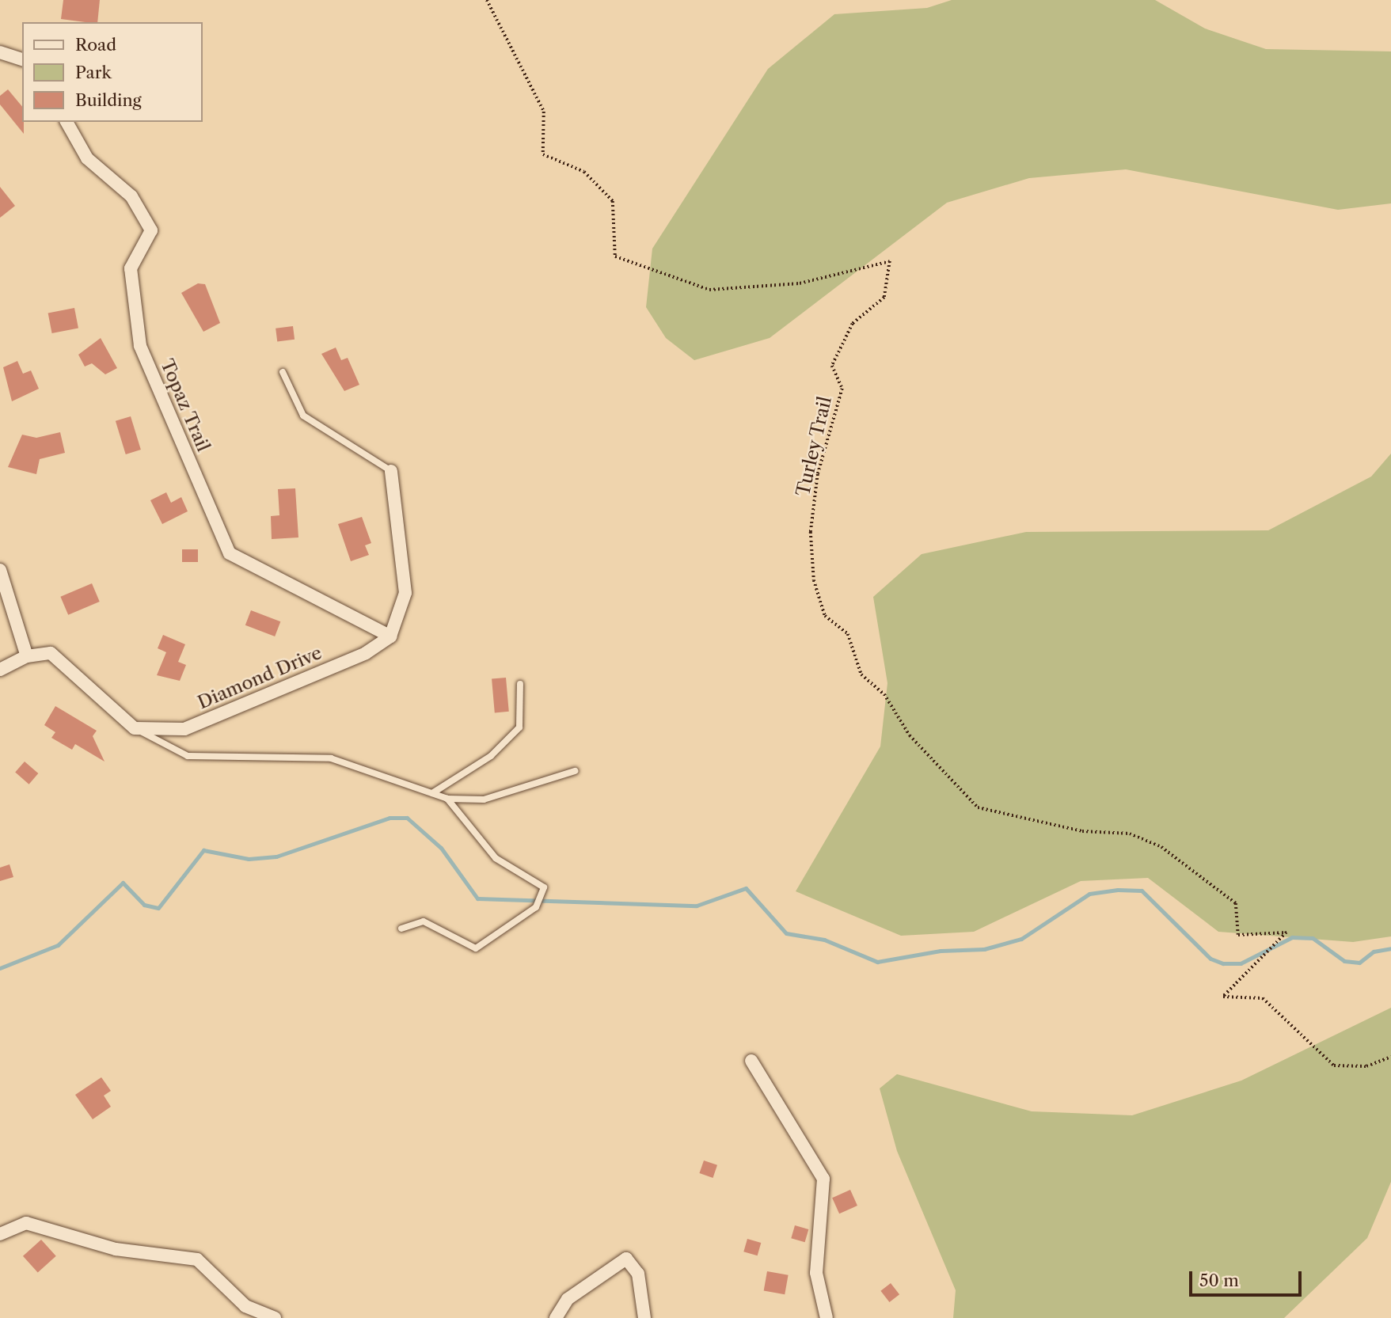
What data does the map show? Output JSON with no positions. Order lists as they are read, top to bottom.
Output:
{
  "streets": {
    "street": ["Topaz Trail", "Diamond Drive"],
    "path": ["Turley Trail"]
  },
  "crossings": [
    ["Topaz Trail", "Diamond Drive"]
  ],
  "legend": ["Road", "Park", "Building"],
  "scale_bar": "50 m"
}
